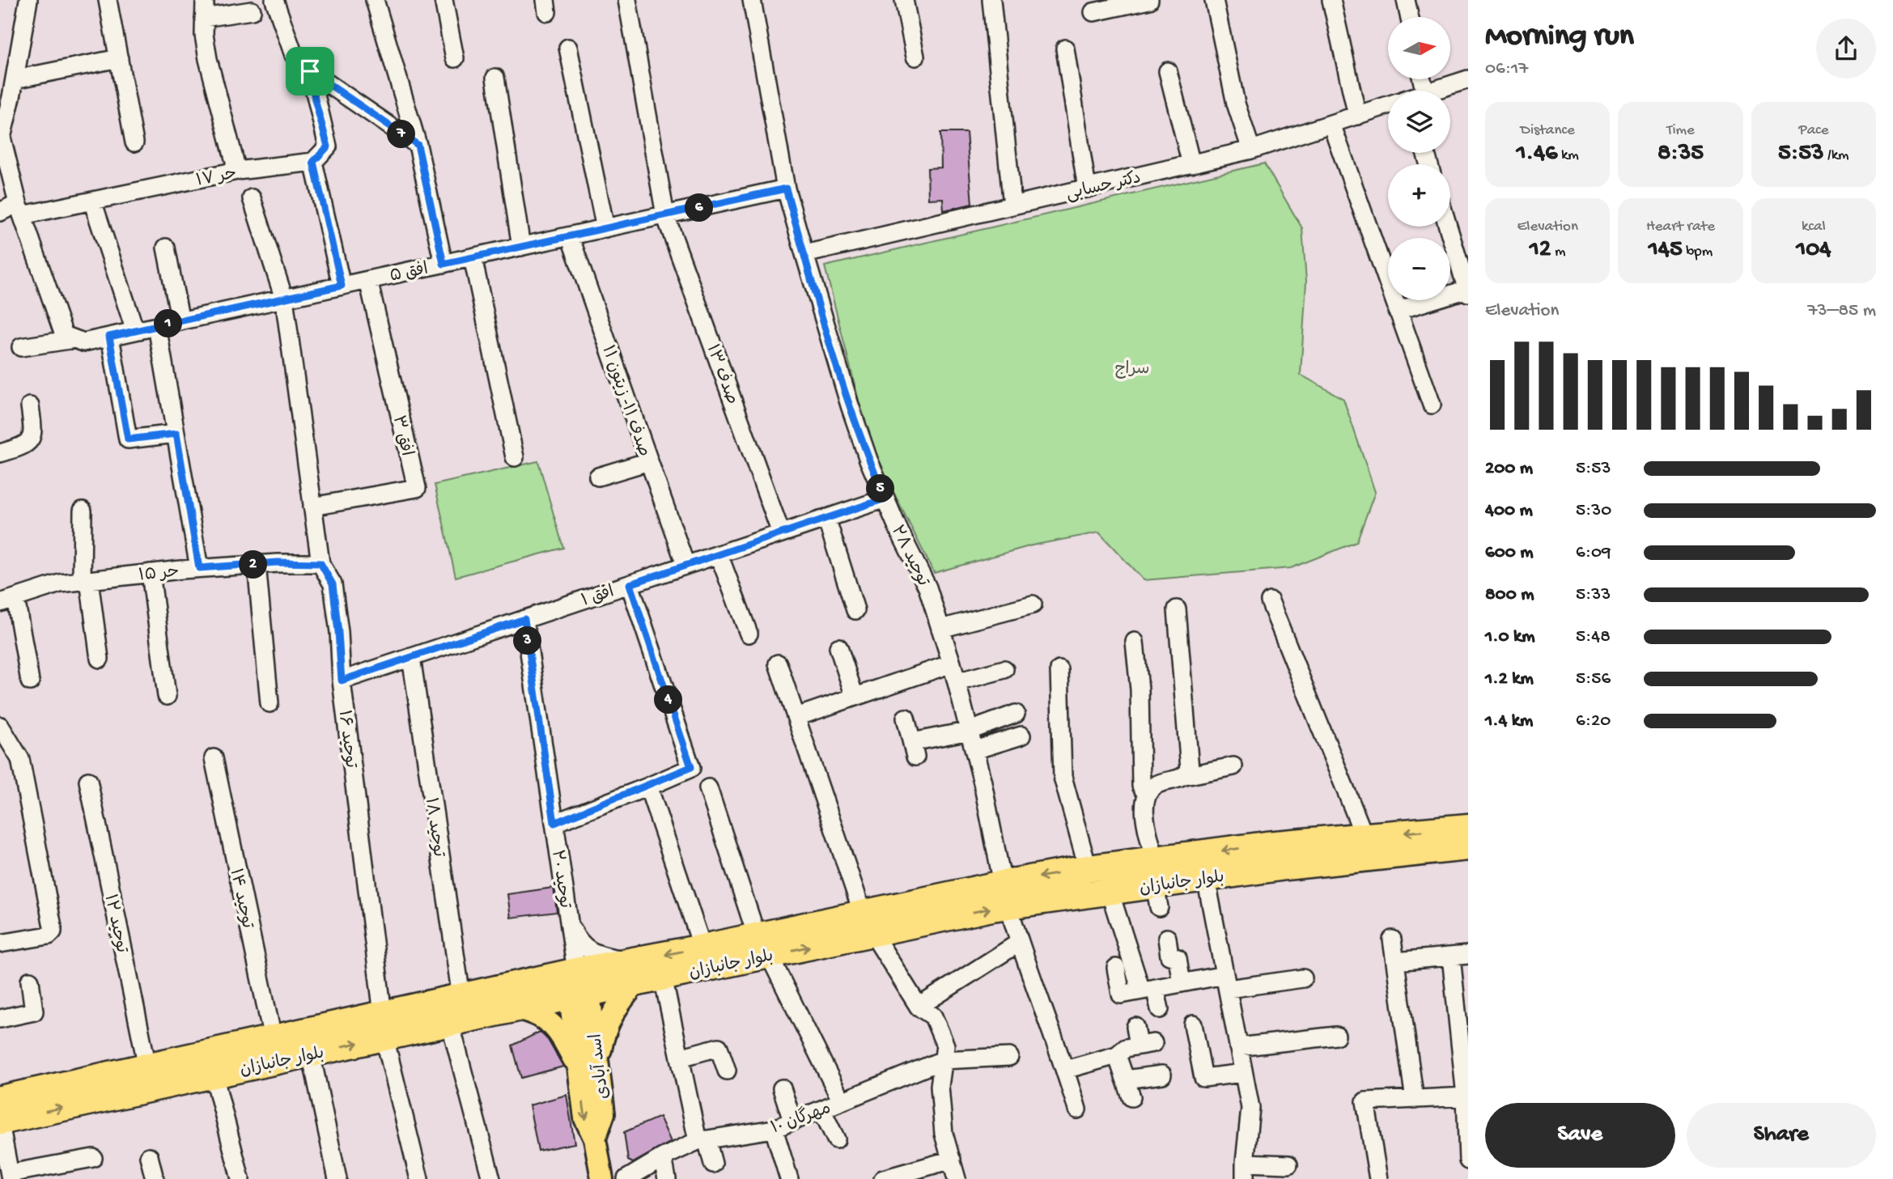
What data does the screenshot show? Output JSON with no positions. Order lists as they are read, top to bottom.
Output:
{
  "streets": {
    "highway": ["بلوار جانبازان"],
    "main road": ["اسد آبادی"],
    "street": [
      "حر ۱۷",
      "دکتر حسابی",
      "افق ۵",
      "صدف ۱۳",
      "صدف ۱۱- زیتون ۱۱",
      "افق ۳",
      "توحید ۲۸",
      "حر ۱۵",
      "افق ۱",
      "توحید ۱۶",
      "توحید ۱۸",
      "توحید ۲۰",
      "توحید ۱۴",
      "توحید ۱۲",
      "مهرگان ۱۰"
    ]
  },
  "crossings": [
    ["دکتر حسابی", "توحید ۲۸"],
    ["افق ۵", "صدف ۱۳"],
    ["افق ۵", "صدف ۱۱- زیتون ۱۱"],
    ["افق ۵", "افق ۳"],
    ["افق ۵", "توحید ۱۶"],
    ["صدف ۱۳", "افق ۱"],
    ["صدف ۱۱- زیتون ۱۱", "افق ۱"],
    ["افق ۳", "توحید ۱۶"],
    ["توحید ۲۸", "افق ۱"],
    ["توحید ۲۸", "بلوار جانبازان"],
    ["حر ۱۵", "توحید ۱۶"],
    ["افق ۱", "توحید ۱۶"],
    ["افق ۱", "توحید ۱۸"],
    ["افق ۱", "توحید ۲۰"],
    ["توحید ۱۶", "بلوار جانبازان"],
    ["توحید ۱۸", "بلوار جانبازان"],
    ["توحید ۲۰", "بلوار جانبازان"],
    ["بلوار جانبازان", "توحید ۱۴"],
    ["بلوار جانبازان", "توحید ۱۲"],
    ["بلوار جانبازان", "اسد آبادی"]
  ],
  "parks": ["سراج"],
  "north": "right",
  "page": {
    "heading": ["Morning run", "06:17"],
    "map_buttons": ["+", "−"],
    "stats": [
      ["Distance", "1.46 km"],
      ["Time", "8:35"],
      ["Pace", "5:53 /km"],
      ["Elevation", "12 m"],
      ["Heart rate", "145 bpm"],
      ["kcal", "104"]
    ],
    "pins": [
      "7",
      "6",
      "1",
      "5",
      "2",
      "3",
      "4"
    ],
    "chart": ["Elevation", "73–85 m"],
    "list": [
      {
        "name": "200 m",
        "note": "5:53"
      },
      {
        "name": "400 m",
        "note": "5:30"
      },
      {
        "name": "600 m",
        "note": "6:09"
      },
      {
        "name": "800 m",
        "note": "5:33"
      },
      {
        "name": "1.0 km",
        "note": "5:48"
      },
      {
        "name": "1.2 km",
        "note": "5:56"
      },
      {
        "name": "1.4 km",
        "note": "6:20"
      }
    ],
    "buttons": ["Save", "Share"]
  }
}
